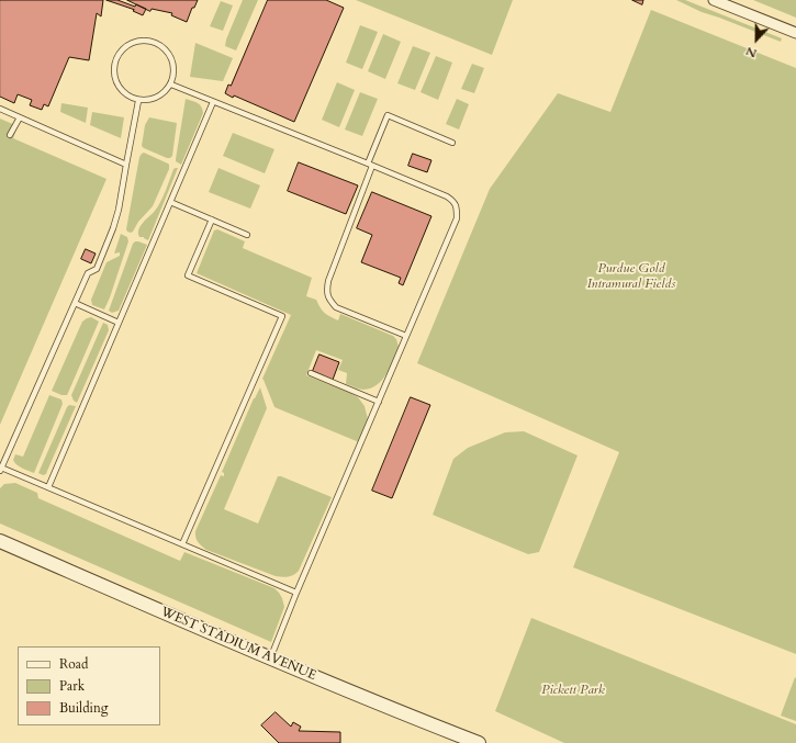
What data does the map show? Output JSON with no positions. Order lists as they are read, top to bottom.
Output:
{
  "streets": {
    "street": ["WEST STADIUM AVENUE"]
  },
  "parks": ["Purdue Gold Intramural Fields", "Pickett Park"],
  "legend": ["Road", "Park", "Building"],
  "north": "bottom"
}
